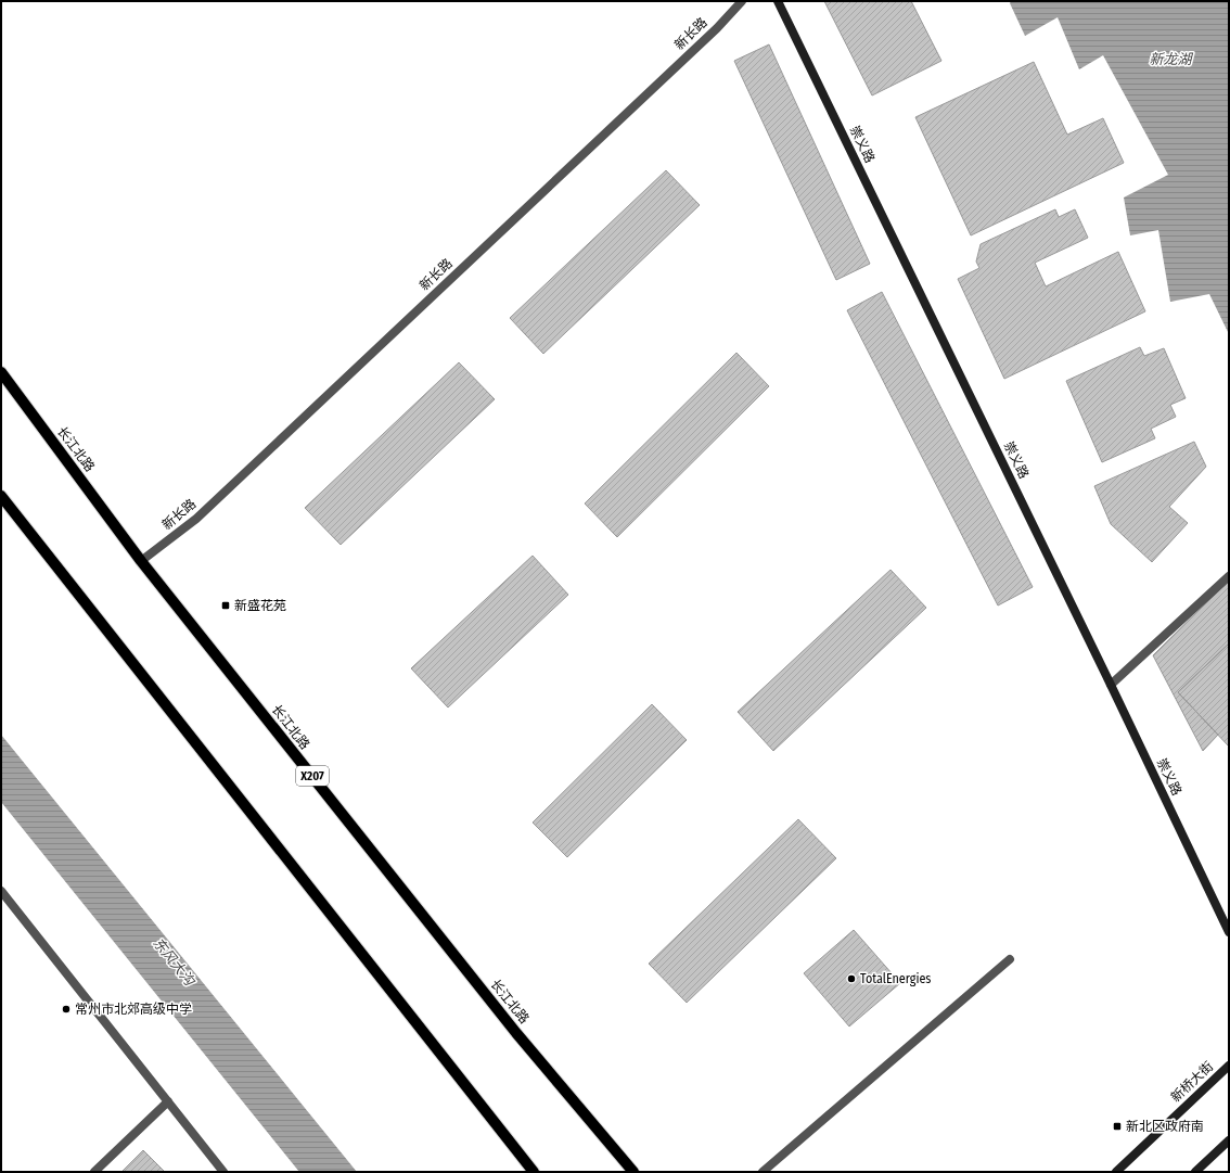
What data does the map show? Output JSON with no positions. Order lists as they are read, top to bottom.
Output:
{
  "streets": {
    "main road": ["长江北路", "X207"],
    "street": ["新长路", "崇义路", "新桥大街"]
  },
  "crossings": [
    ["新长路", "长江北路"]
  ],
  "water": ["新龙湖", "东风大沟"],
  "places": {
    "transit": ["新盛花苑", "新北区政府南"],
    "other": ["TotalEnergies", "常州市北郊高级中学"]
  }
}
